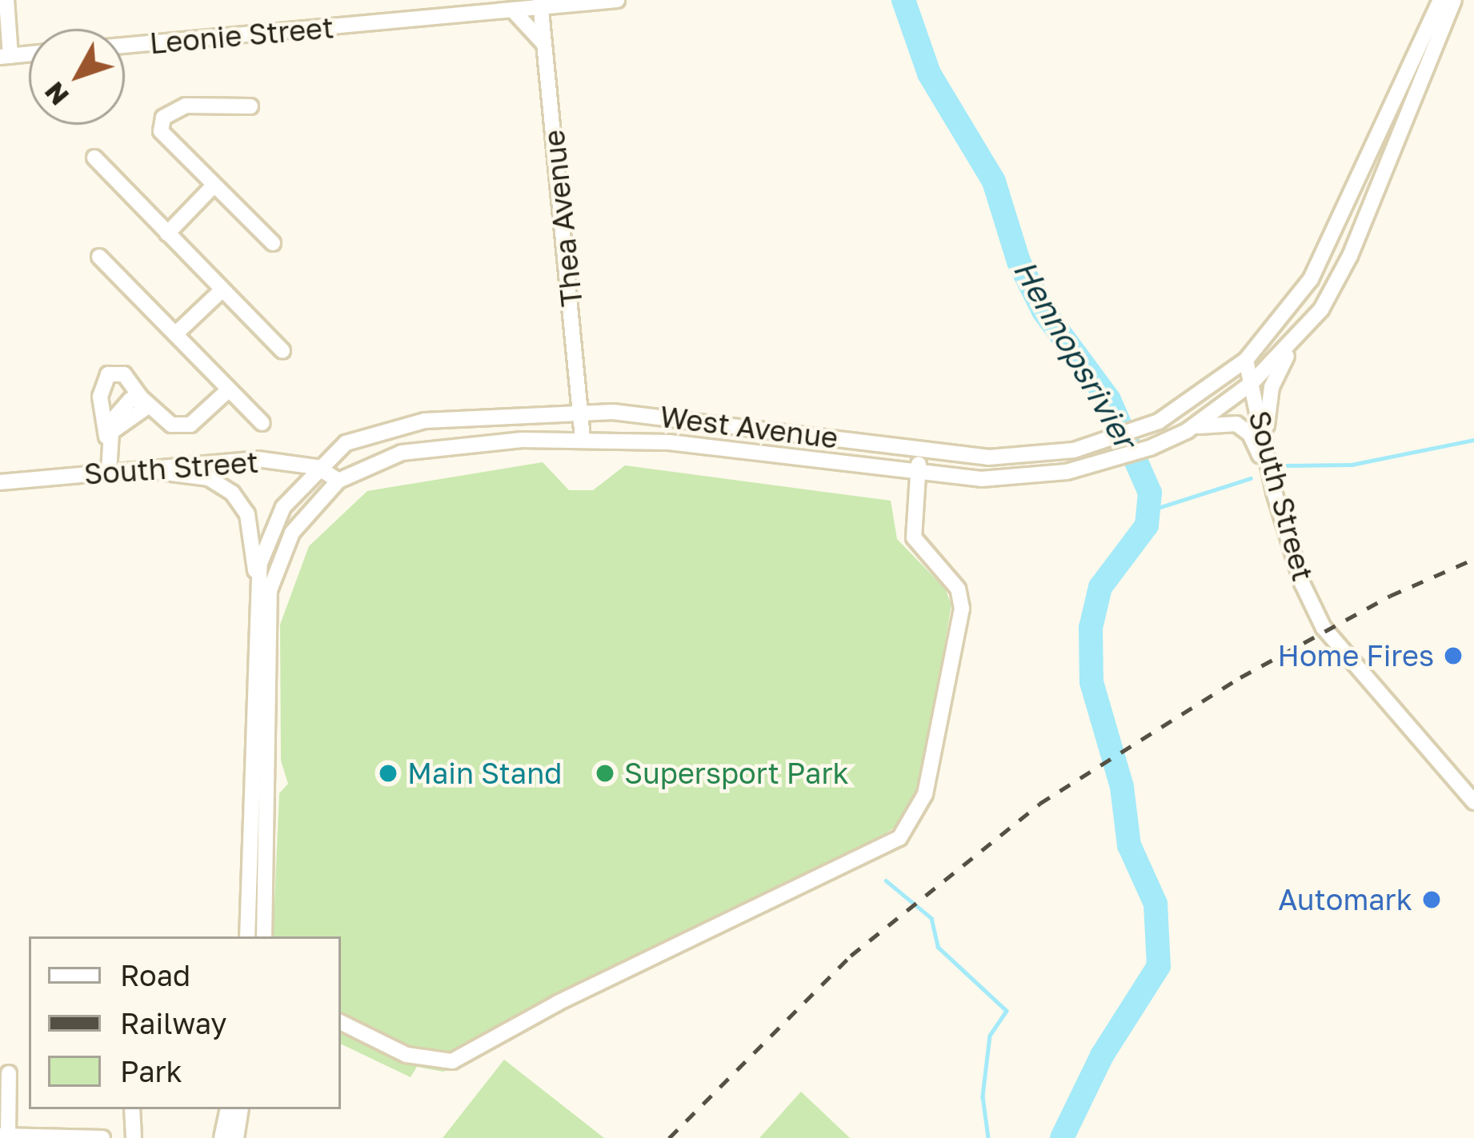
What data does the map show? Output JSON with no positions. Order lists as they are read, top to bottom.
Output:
{
  "streets": {
    "street": [
      "Leonie Street",
      "Thea Avenue",
      "West Avenue",
      "South Street"
    ]
  },
  "crossings": [
    ["Leonie Street", "Thea Avenue"],
    ["Thea Avenue", "West Avenue"],
    ["West Avenue", "South Street"]
  ],
  "water": ["Hennopsrivier"],
  "places": [
    "Home Fires",
    "Main Stand",
    "Supersport Park",
    "Automark"
  ],
  "legend": ["Road", "Railway", "Park"],
  "north": "bottom left"
}
